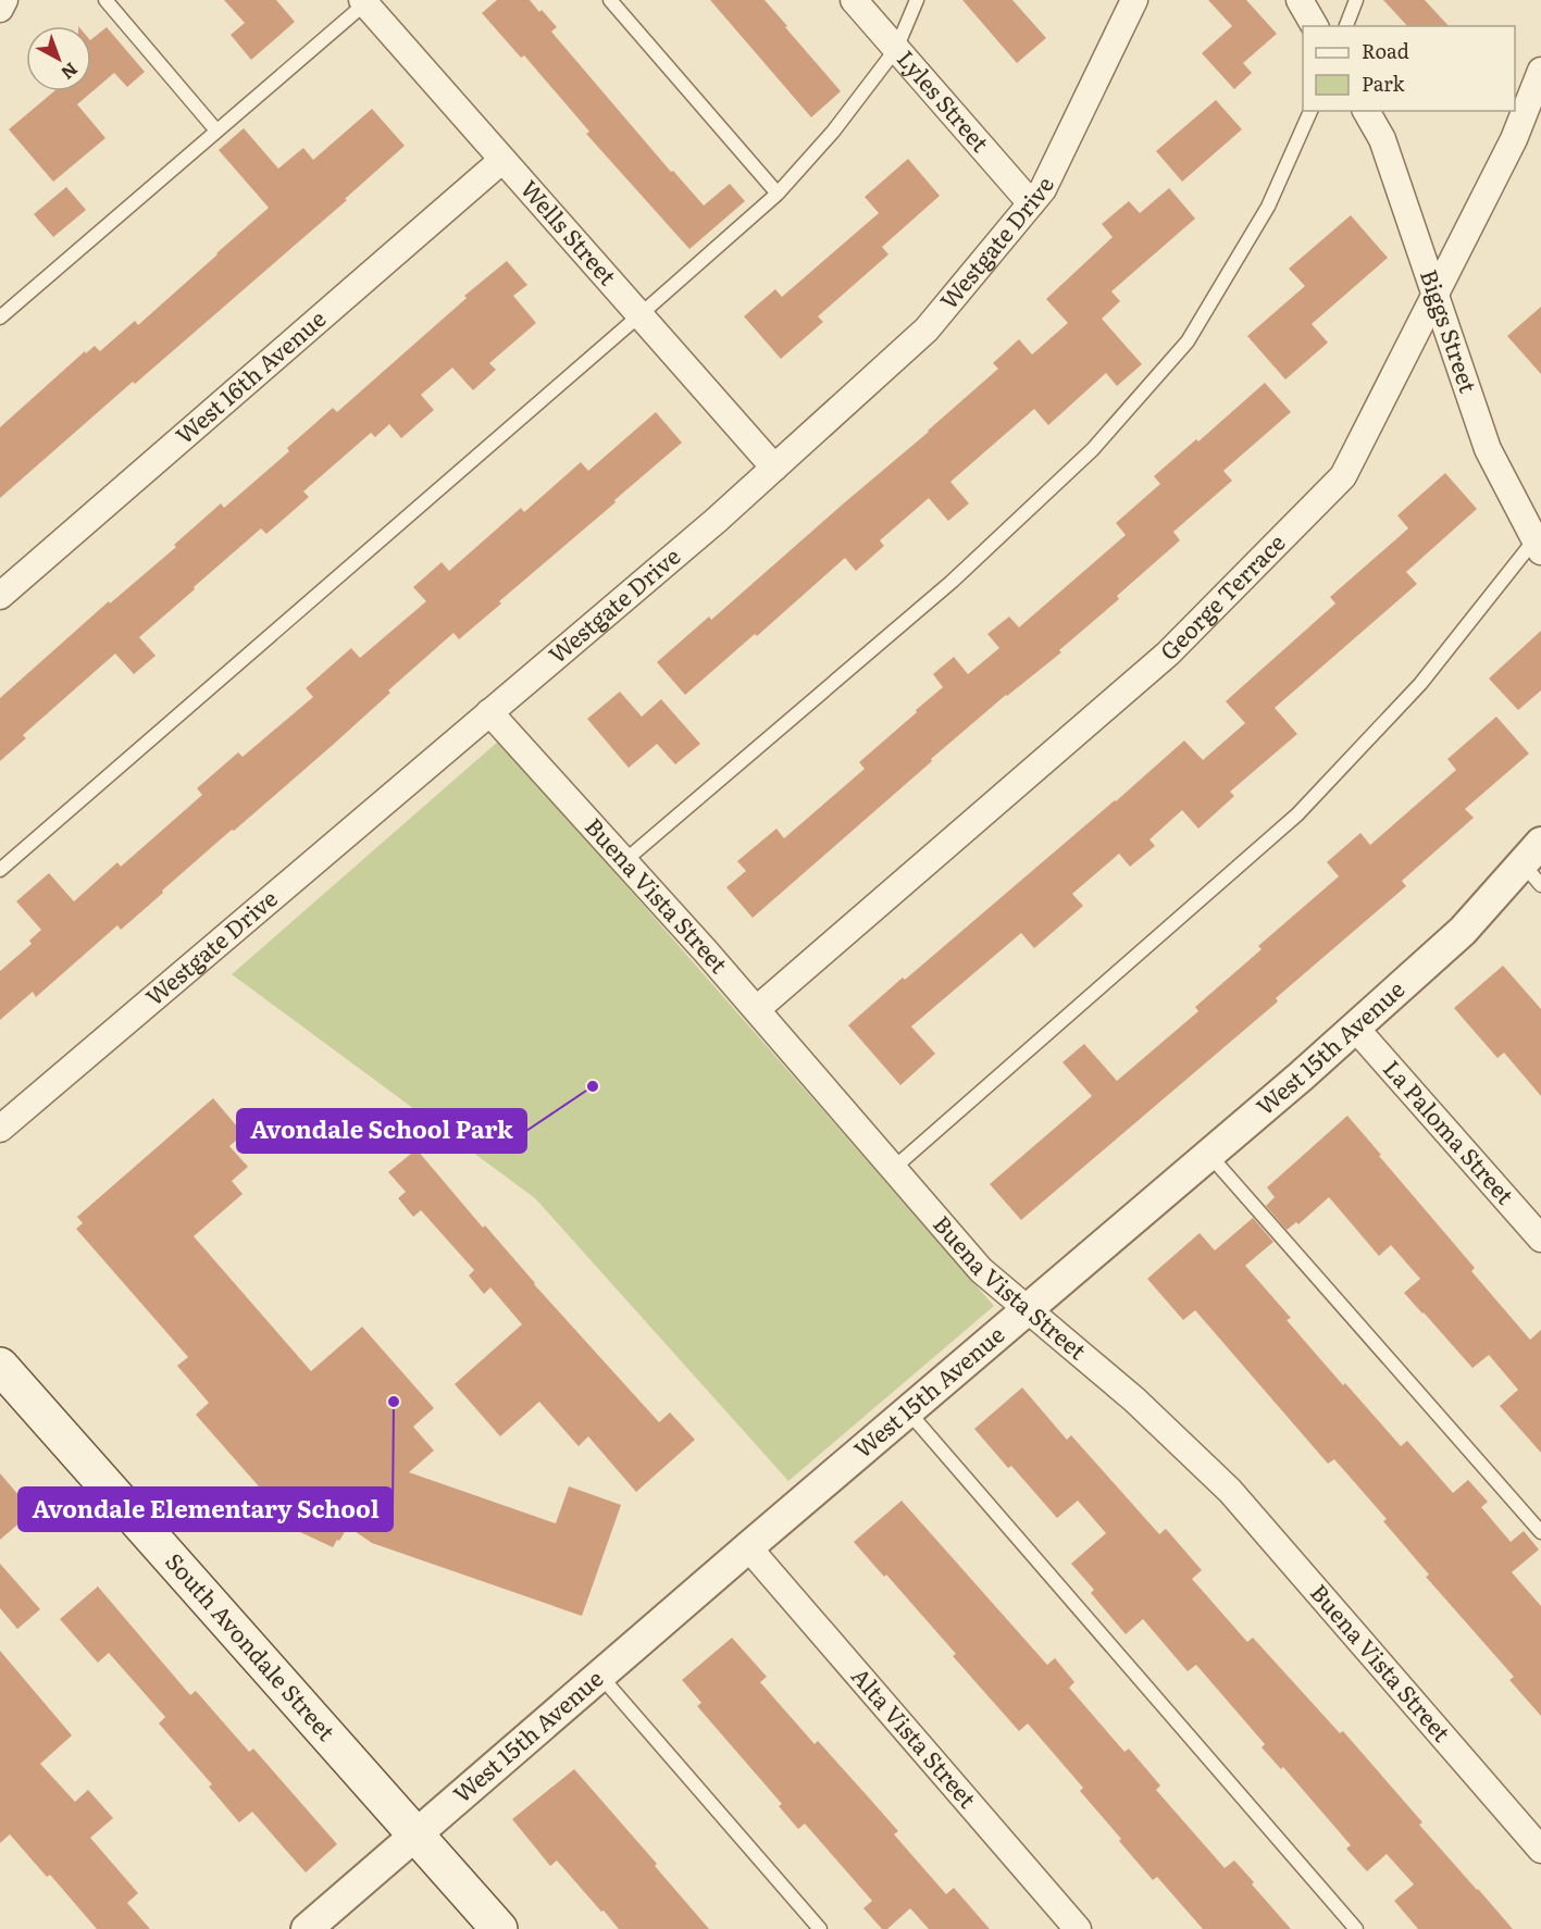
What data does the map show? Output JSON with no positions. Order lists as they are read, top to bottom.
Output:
{
  "streets": {
    "main road": ["South Avondale Street"],
    "street": [
      "Lyles Street",
      "Wells Street",
      "Westgate Drive",
      "Biggs Street",
      "West 16th Avenue",
      "George Terrace",
      "Buena Vista Street",
      "West 15th Avenue",
      "La Paloma Street",
      "Alta Vista Street"
    ]
  },
  "crossings": [
    ["Lyles Street", "Westgate Drive"],
    ["Wells Street", "Westgate Drive"],
    ["Wells Street", "West 16th Avenue"],
    ["Westgate Drive", "Buena Vista Street"],
    ["Biggs Street", "George Terrace"],
    ["George Terrace", "Buena Vista Street"],
    ["Buena Vista Street", "West 15th Avenue"],
    ["West 15th Avenue", "La Paloma Street"],
    ["West 15th Avenue", "South Avondale Street"],
    ["West 15th Avenue", "Alta Vista Street"]
  ],
  "places": ["Avondale School Park", "Avondale Elementary School"],
  "legend": ["Road", "Park"],
  "north": "bottom right"
}
